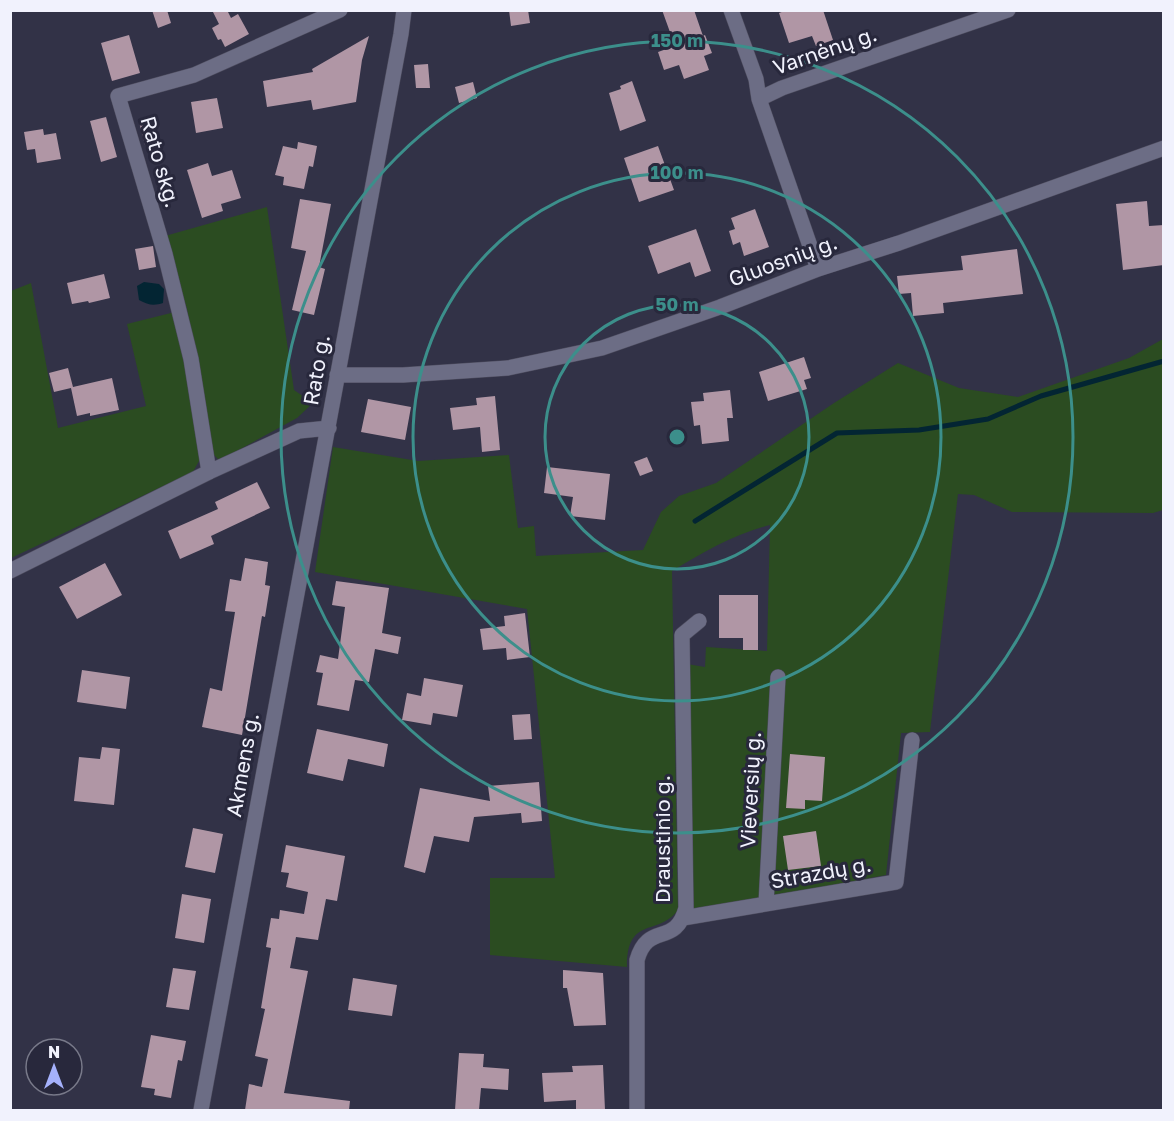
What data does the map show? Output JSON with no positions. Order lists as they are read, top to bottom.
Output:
{
  "streets": {
    "street": [
      "Varnėnų g.",
      "Rato skg.",
      "Gluosnių g.",
      "Rato g.",
      "Akmens g.",
      "Vieversių g.",
      "Draustinio g.",
      "Strazdų g."
    ]
  },
  "crossings": [
    ["Varnėnų g.", "Gluosnių g."],
    ["Rato skg.", "Rato g."],
    ["Gluosnių g.", "Rato g."],
    ["Rato g.", "Akmens g."],
    ["Vieversių g.", "Strazdų g."],
    ["Draustinio g.", "Strazdų g."]
  ],
  "north": "top",
  "rings": ["150 m", "100 m", "50 m"]
}
